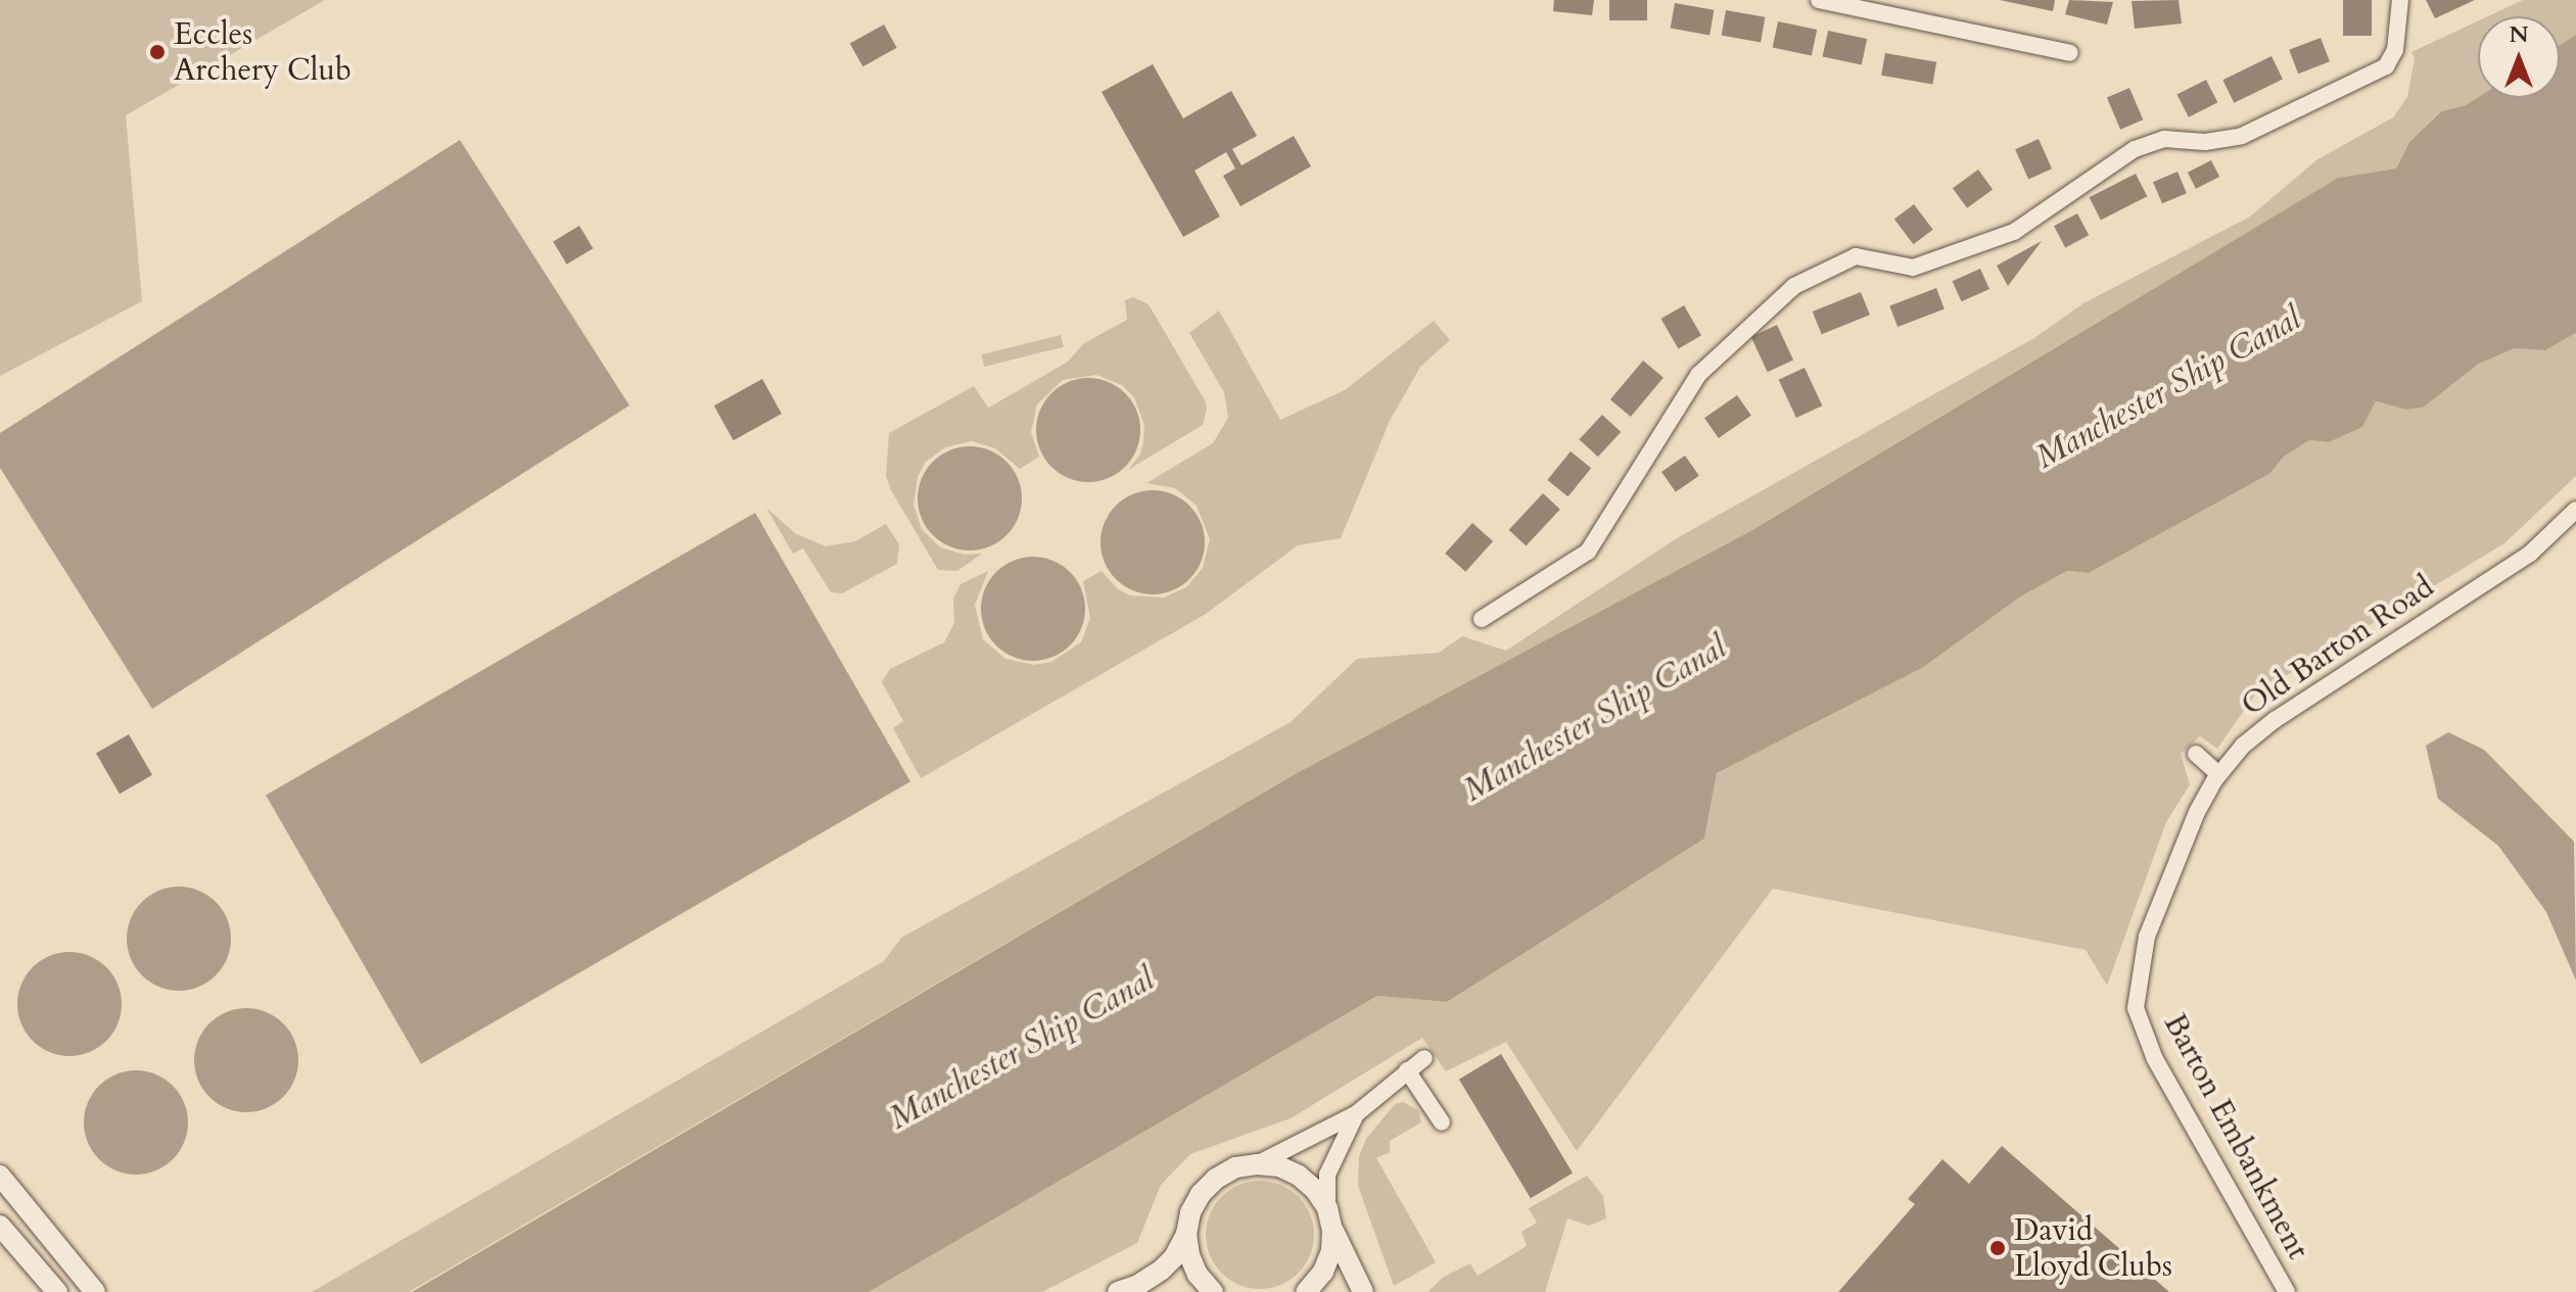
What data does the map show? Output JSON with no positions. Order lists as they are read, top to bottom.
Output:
{
  "streets": {
    "street": ["Old Barton Road", "Barton Embankment"]
  },
  "crossings": [
    ["Old Barton Road", "Barton Embankment"]
  ],
  "water": ["Manchester Ship Canal"],
  "places": ["Eccles Archery Club", "David Lloyd Clubs"],
  "north": "top"
}
